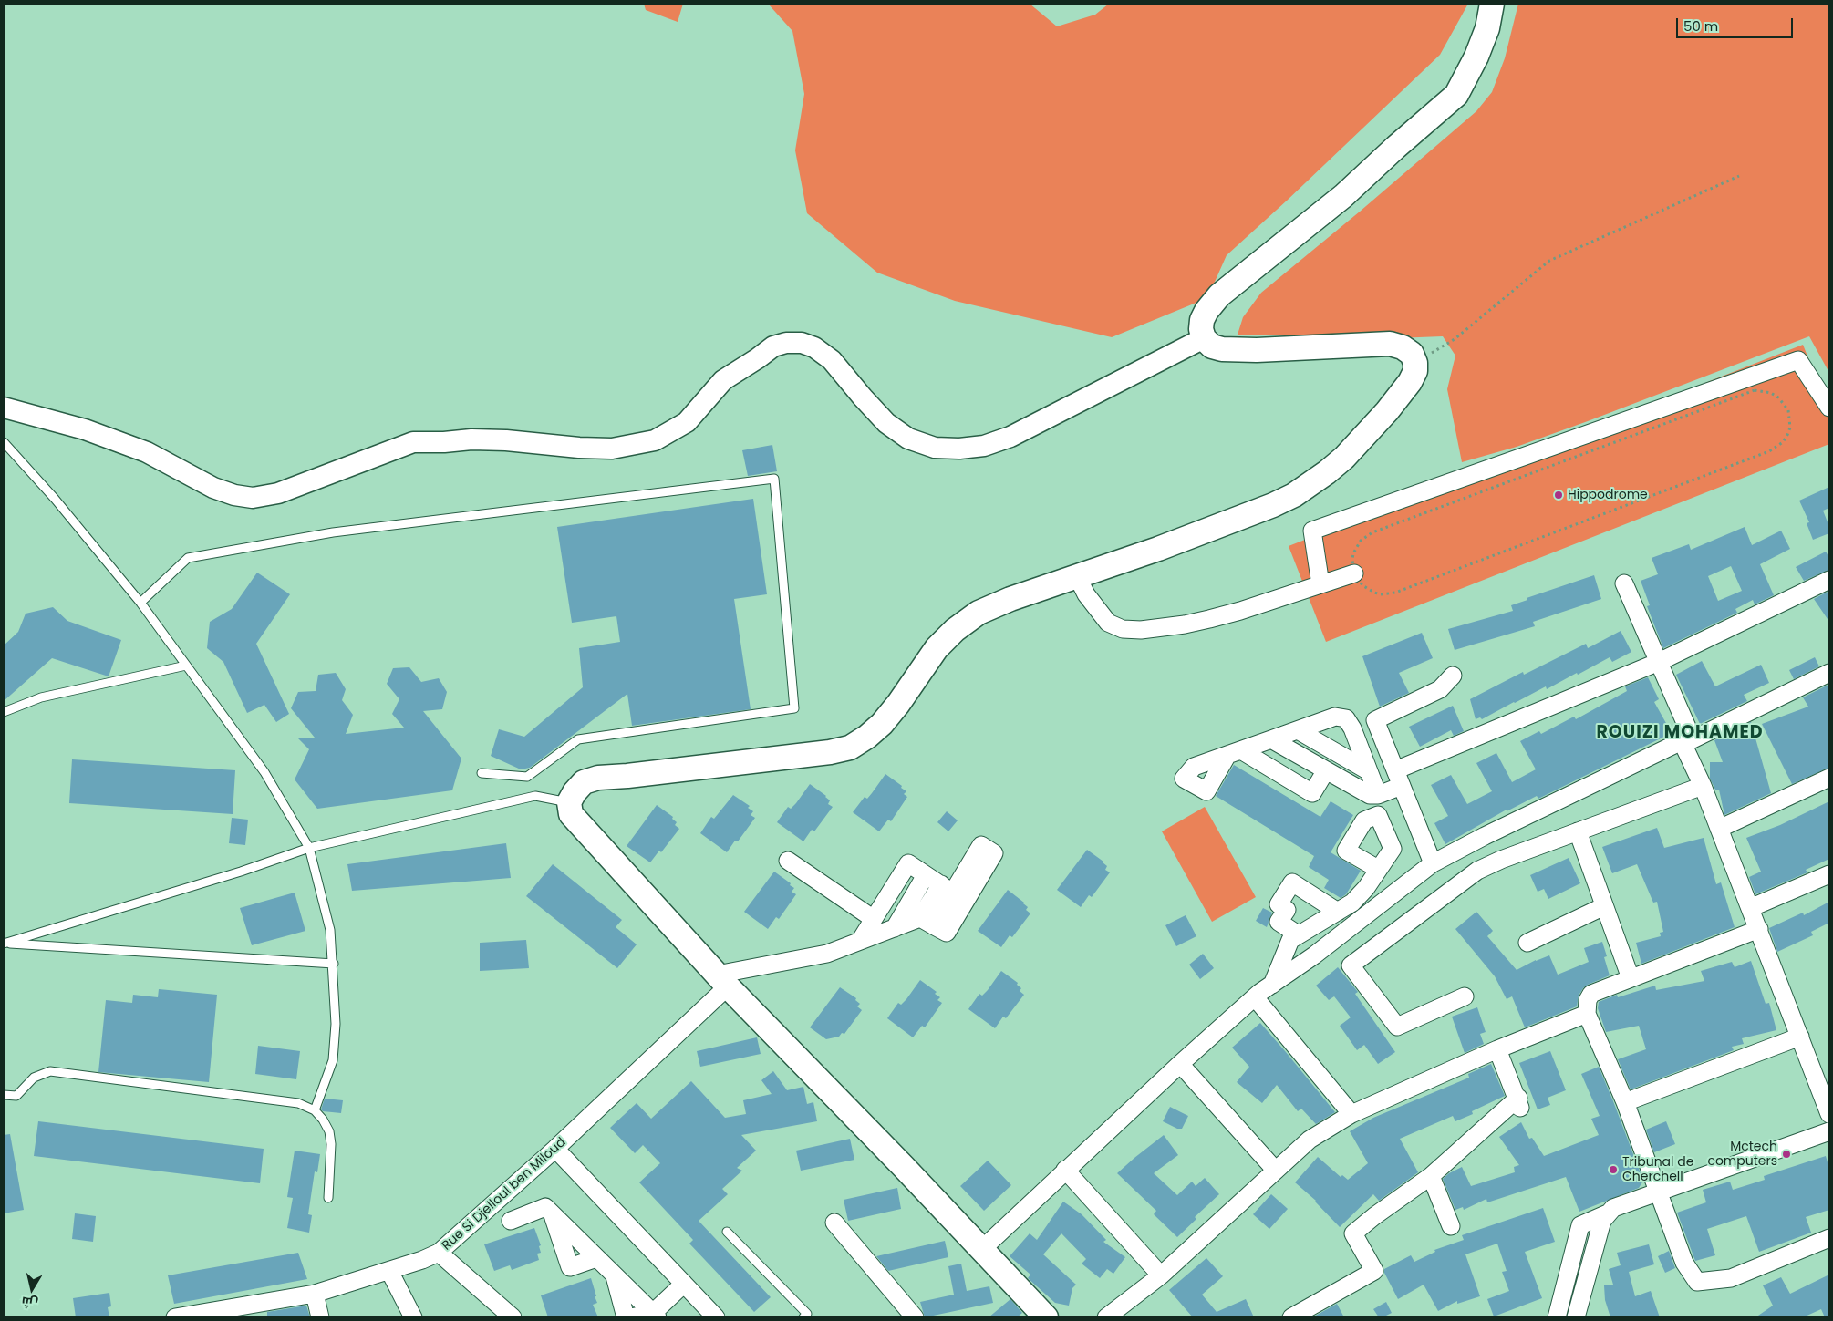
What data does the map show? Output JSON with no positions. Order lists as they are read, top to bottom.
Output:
{
  "streets": {
    "street": ["Rue Si Djelloul ben Miloud"]
  },
  "districts": ["ROUIZI MOHAMED"],
  "places": ["Hippodrome", "Mctech computers", "Tribunal de Cherchell"],
  "scale_bar": "50 m",
  "north": "bottom"
}
